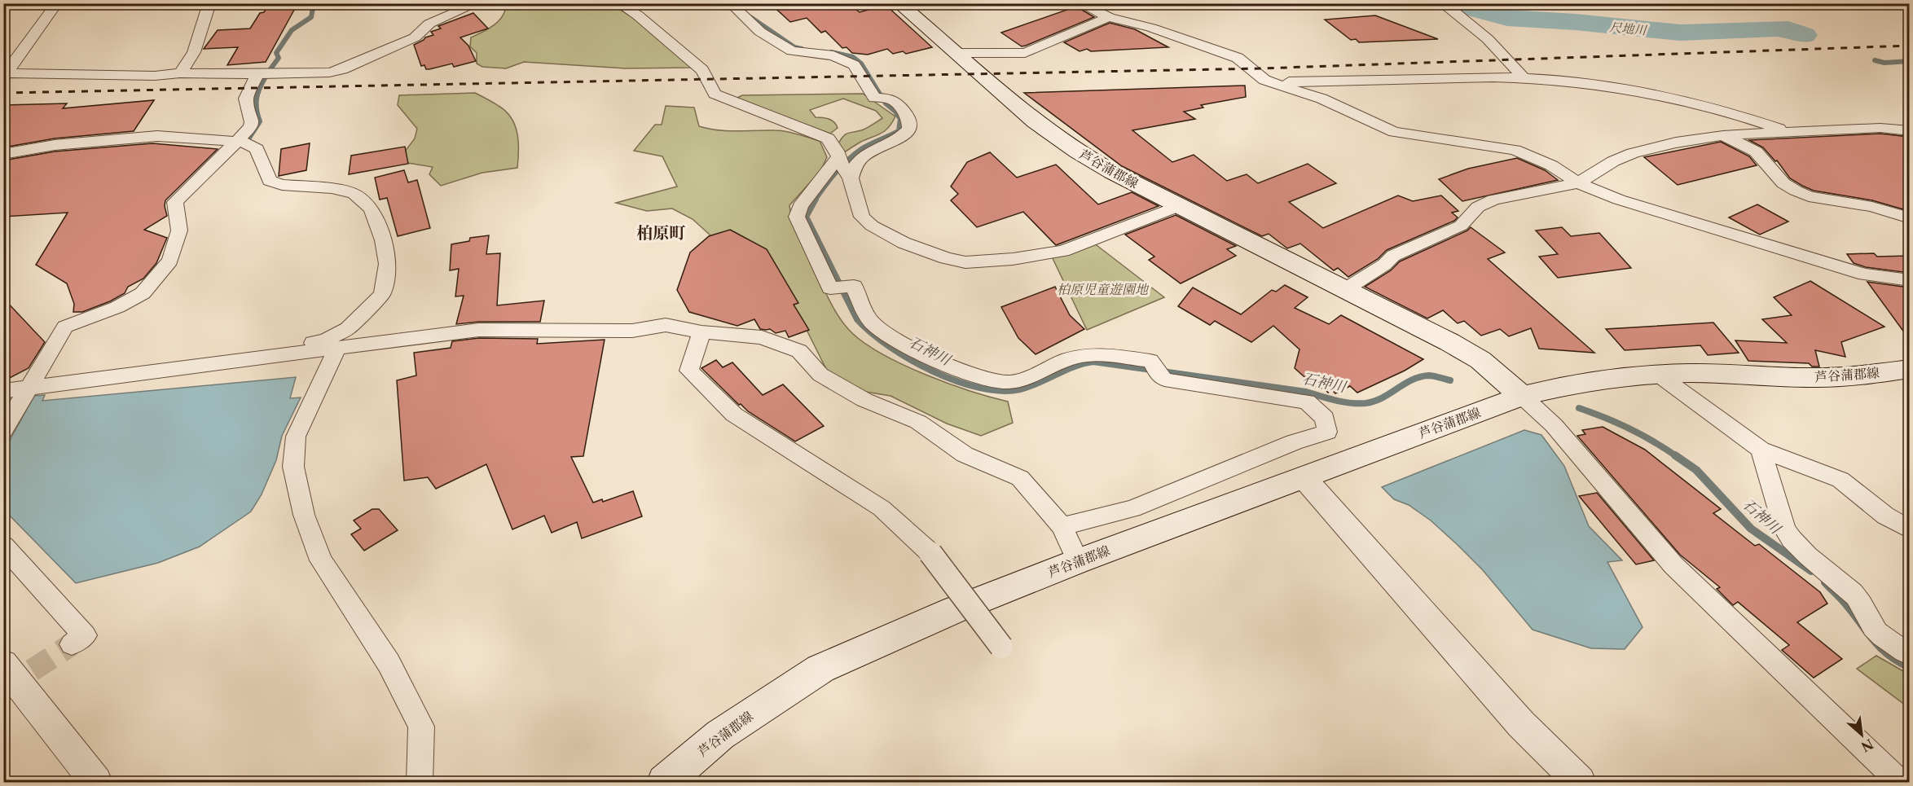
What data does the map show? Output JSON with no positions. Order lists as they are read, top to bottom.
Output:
{
  "streets": {
    "main road": ["芦谷蒲郡線"]
  },
  "districts": ["柏原町"],
  "water": ["尺地川", "石神川"],
  "parks": ["柏原児童遊園地"],
  "north": "bottom right"
}
